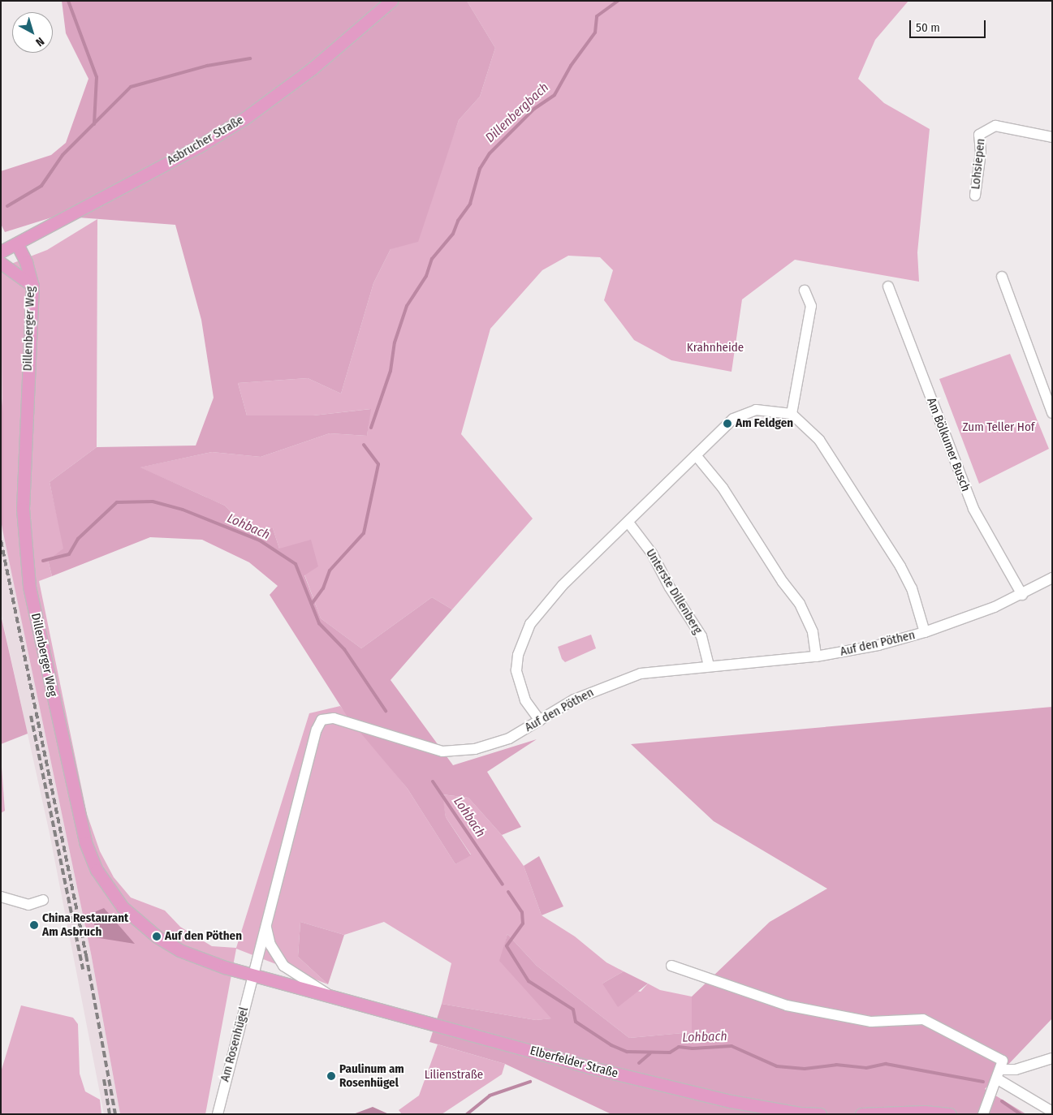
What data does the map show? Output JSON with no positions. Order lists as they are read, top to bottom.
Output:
{
  "streets": {
    "main road": ["Asbrucher Straße", "Dillenberger Weg", "Elberfelder Straße"],
    "street": [
      "Lohsiepen",
      "Am Bölkumer Busch",
      "Unterste Dillenberg",
      "Auf den Pöthen",
      "Am Rosenhügel"
    ]
  },
  "crossings": [
    ["Asbrucher Straße", "Dillenberger Weg"],
    ["Dillenberger Weg", "Auf den Pöthen"],
    ["Dillenberger Weg", "Am Rosenhügel"],
    ["Dillenberger Weg", "Elberfelder Straße"],
    ["Am Bölkumer Busch", "Auf den Pöthen"],
    ["Unterste Dillenberg", "Auf den Pöthen"],
    ["Auf den Pöthen", "Am Rosenhügel"],
    ["Auf den Pöthen", "Elberfelder Straße"],
    ["Am Rosenhügel", "Elberfelder Straße"]
  ],
  "water": ["Dillenbergbach", "Lohbach"],
  "parks": ["Krahnheide", "Zum Teller Hof", "Lilienstraße"],
  "places": [
    "Am Feldgen",
    "China Restaurant Am Asbruch",
    "Auf den Pöthen",
    "Paulinum am Rosenhügel"
  ],
  "scale_bar": "50 m",
  "north": "bottom right"
}
